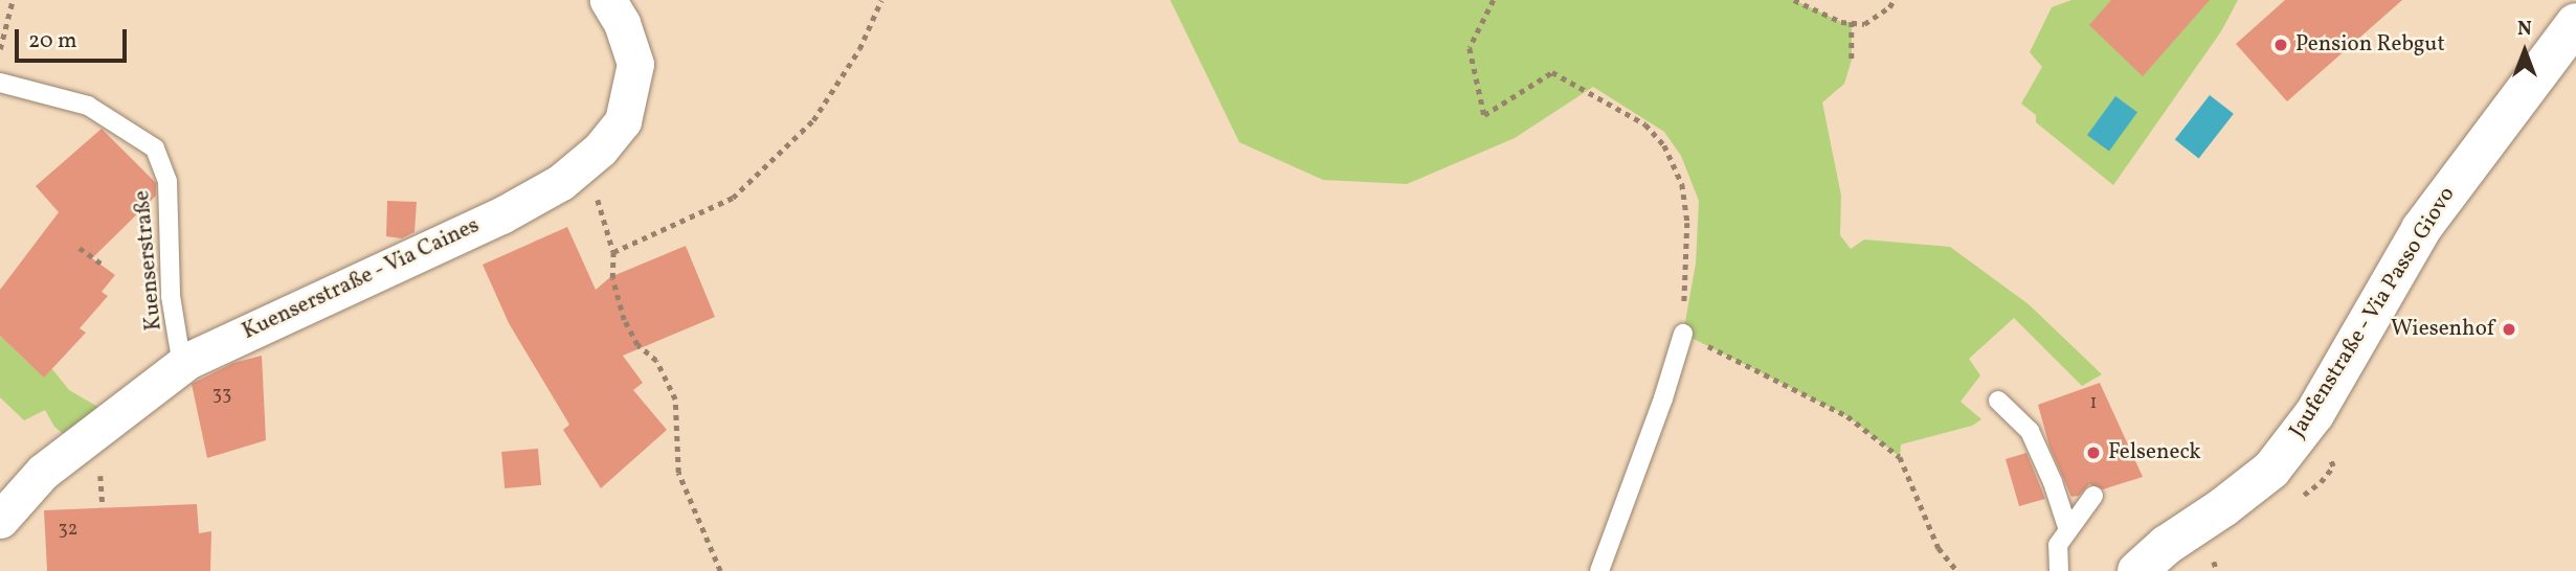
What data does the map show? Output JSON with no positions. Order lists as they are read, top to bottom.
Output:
{
  "streets": {
    "main road": ["Jaufenstraße - Via Passo Giovo"],
    "street": ["Kuenserstraße - Via Caines"],
    "lane": ["Kuenserstraße"]
  },
  "crossings": [
    ["Kuenserstraße", "Kuenserstraße - Via Caines"]
  ],
  "places": ["Pension Rebgut", "Wiesenhof", "Felseneck"],
  "house_numbers": ["33", "1", "32"],
  "scale_bar": "20 m",
  "north": "top"
}
